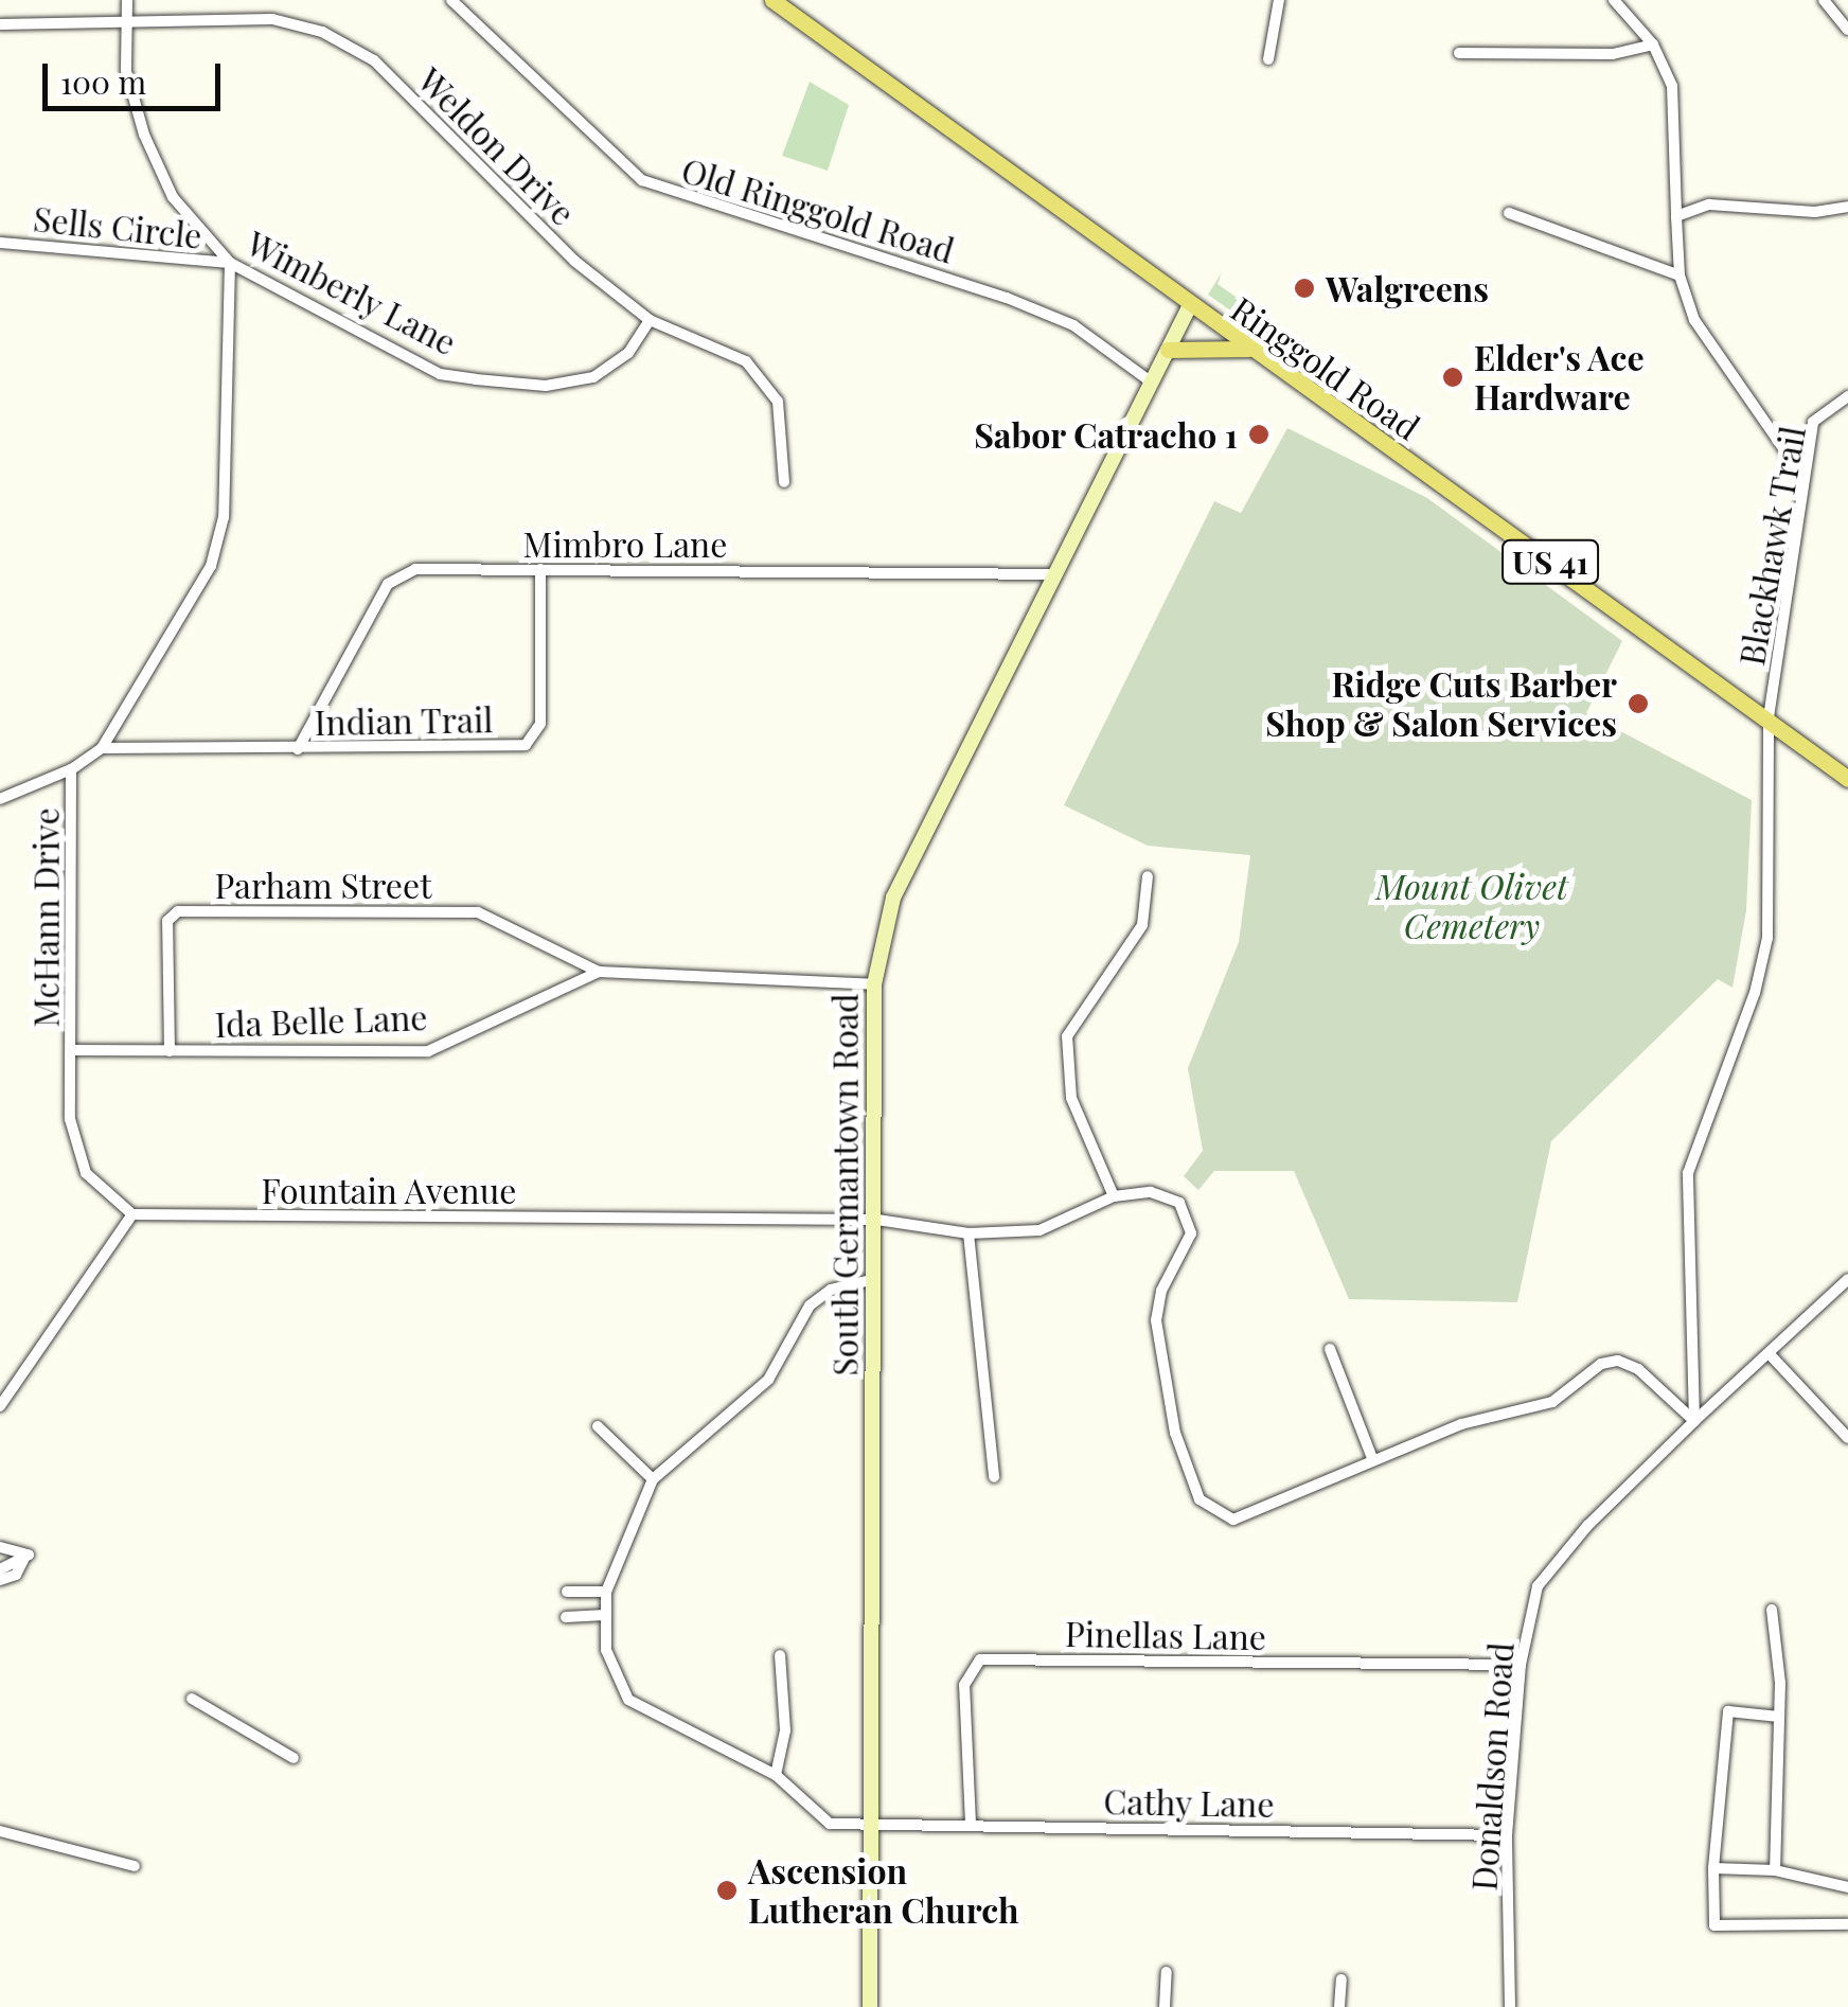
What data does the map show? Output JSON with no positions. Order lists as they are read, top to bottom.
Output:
{
  "streets": {
    "main road": ["Ringgold Road", "US 41", "South Germantown Road"],
    "street": [
      "Weldon Drive",
      "Old Ringgold Road",
      "Sells Circle",
      "Wimberly Lane",
      "Mimbro Lane",
      "Blackhawk Trail",
      "Indian Trail",
      "Parham Street",
      "McHann Drive",
      "Ida Belle Lane",
      "Fountain Avenue",
      "Pinellas Lane",
      "Donaldson Road",
      "Cathy Lane"
    ]
  },
  "crossings": [
    ["Weldon Drive", "Wimberly Lane"],
    ["Old Ringgold Road", "South Germantown Road"],
    ["Sells Circle", "Wimberly Lane"],
    ["Sells Circle", "McHann Drive"],
    ["Wimberly Lane", "McHann Drive"],
    ["Ringgold Road", "Blackhawk Trail"],
    ["Ringgold Road", "South Germantown Road"],
    ["Mimbro Lane", "Indian Trail"],
    ["Mimbro Lane", "South Germantown Road"],
    ["Indian Trail", "McHann Drive"],
    ["Parham Street", "Ida Belle Lane"],
    ["McHann Drive", "Ida Belle Lane"],
    ["McHann Drive", "Fountain Avenue"],
    ["Ida Belle Lane", "South Germantown Road"],
    ["South Germantown Road", "Fountain Avenue"],
    ["South Germantown Road", "Cathy Lane"],
    ["Pinellas Lane", "Donaldson Road"],
    ["Pinellas Lane", "Cathy Lane"],
    ["Donaldson Road", "Cathy Lane"]
  ],
  "parks": ["Mount Olivet Cemetery"],
  "places": [
    "Walgreens",
    "Elder's Ace Hardware",
    "Sabor Catracho 1",
    "Ridge Cuts Barber Shop & Salon Services",
    "Ascension Lutheran Church"
  ],
  "scale_bar": "100 m"
}
